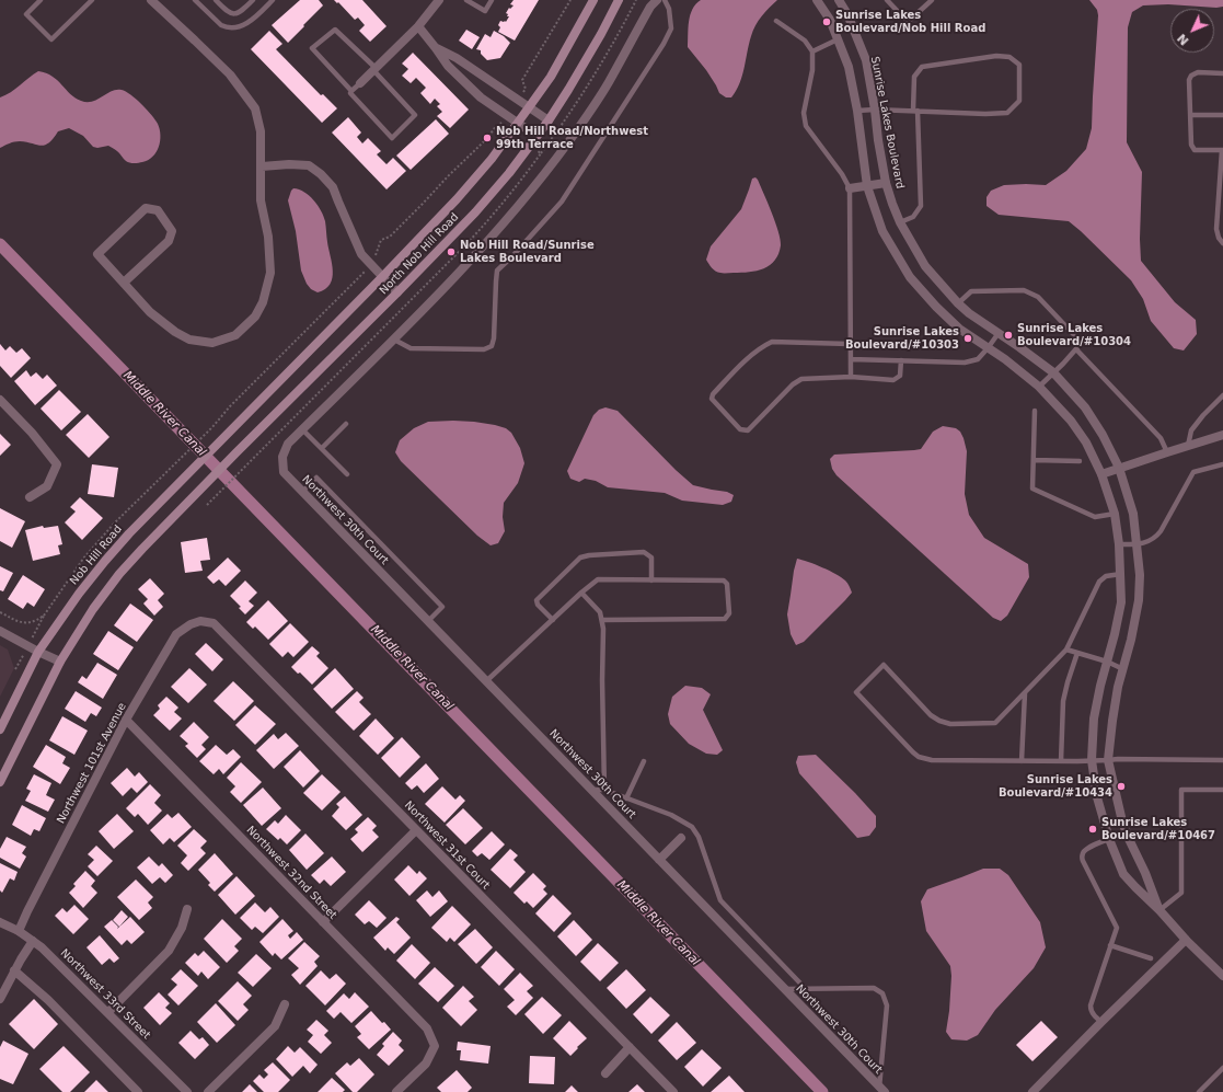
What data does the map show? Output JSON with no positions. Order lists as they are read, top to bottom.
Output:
{
  "streets": {
    "main road": ["North Nob Hill Road", "Nob Hill Road"],
    "street": [
      "Sunrise Lakes Boulevard",
      "Northwest 30th Court",
      "Northwest 101st Avenue",
      "Northwest 31st Court",
      "Northwest 32nd Street",
      "Northwest 33rd Street"
    ]
  },
  "crossings": [
    ["North Nob Hill Road", "Nob Hill Road"],
    ["Northwest 101st Avenue", "Northwest 31st Court"],
    ["Northwest 101st Avenue", "Northwest 32nd Street"],
    ["Northwest 101st Avenue", "Northwest 33rd Street"]
  ],
  "water": ["Middle River Canal"],
  "places": [
    "Sunrise Lakes Boulevard/Nob Hill Road",
    "Nob Hill Road/Northwest 99th Terrace",
    "Nob Hill Road/Sunrise Lakes Boulevard",
    "Sunrise Lakes Boulevard/#10304",
    "Sunrise Lakes Boulevard/#10303",
    "Sunrise Lakes Boulevard/#10434",
    "Sunrise Lakes Boulevard/#10467"
  ],
  "north": "bottom left"
}
